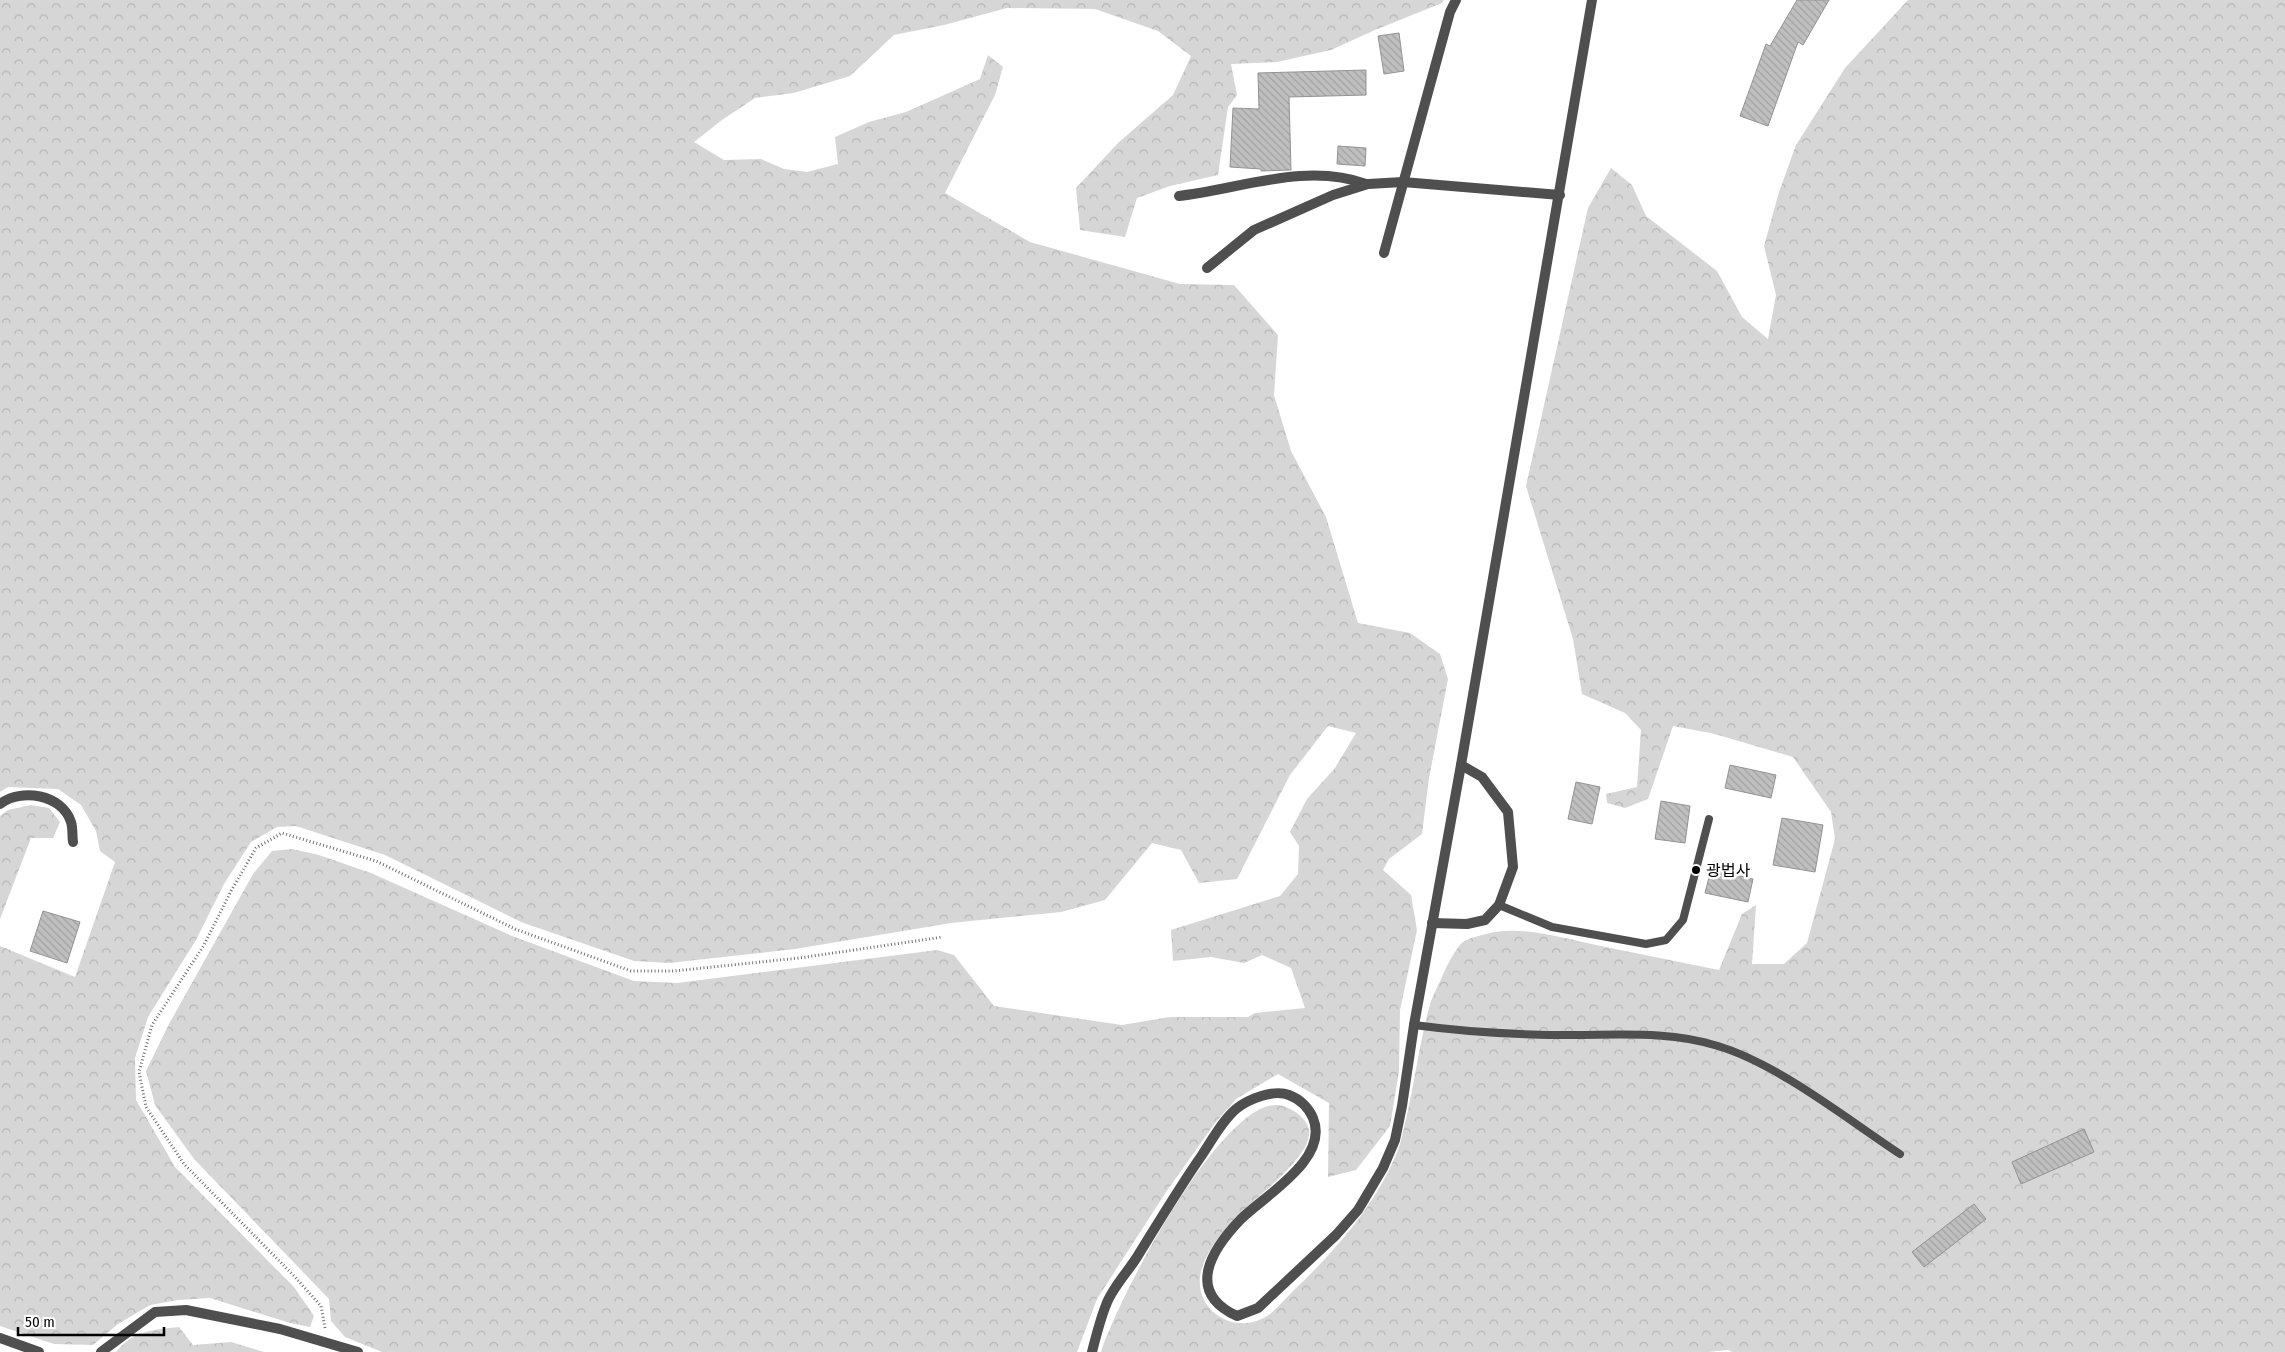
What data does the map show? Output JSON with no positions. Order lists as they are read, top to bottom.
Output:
{
  "places": ["광법사"],
  "scale_bar": "50 m"
}
